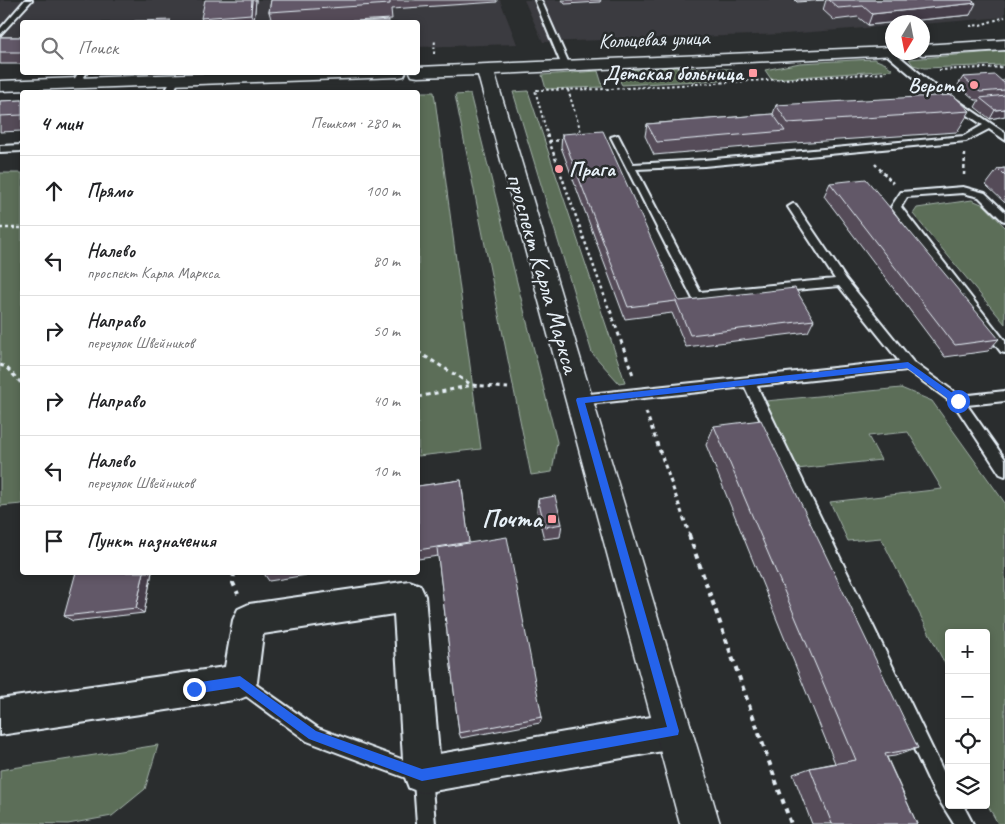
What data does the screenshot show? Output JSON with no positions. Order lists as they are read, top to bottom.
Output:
{
  "streets": {
    "main road": ["Кольцевая улица", "проспект Карла Маркса"]
  },
  "crossings": [
    ["Кольцевая улица", "проспект Карла Маркса"]
  ],
  "places": {
    "transit": ["Детская больница", "Почта"],
    "other": ["Верста", "Прага"]
  },
  "north": "bottom",
  "page": {
    "search": "Поиск",
    "heading": ["4 мин", "Пешком · 280 m"],
    "list": [
      ["Прямо", "100 m"],
      ["Налево", "проспект Карла Маркса", "80 m"],
      ["Направо", "переулок Швейников", "50 m"],
      ["Направо", "40 m"],
      ["Налево", "переулок Швейников", "10 m"],
      "Пункт назначения"
    ],
    "map_buttons": ["+", "−"]
  }
}
